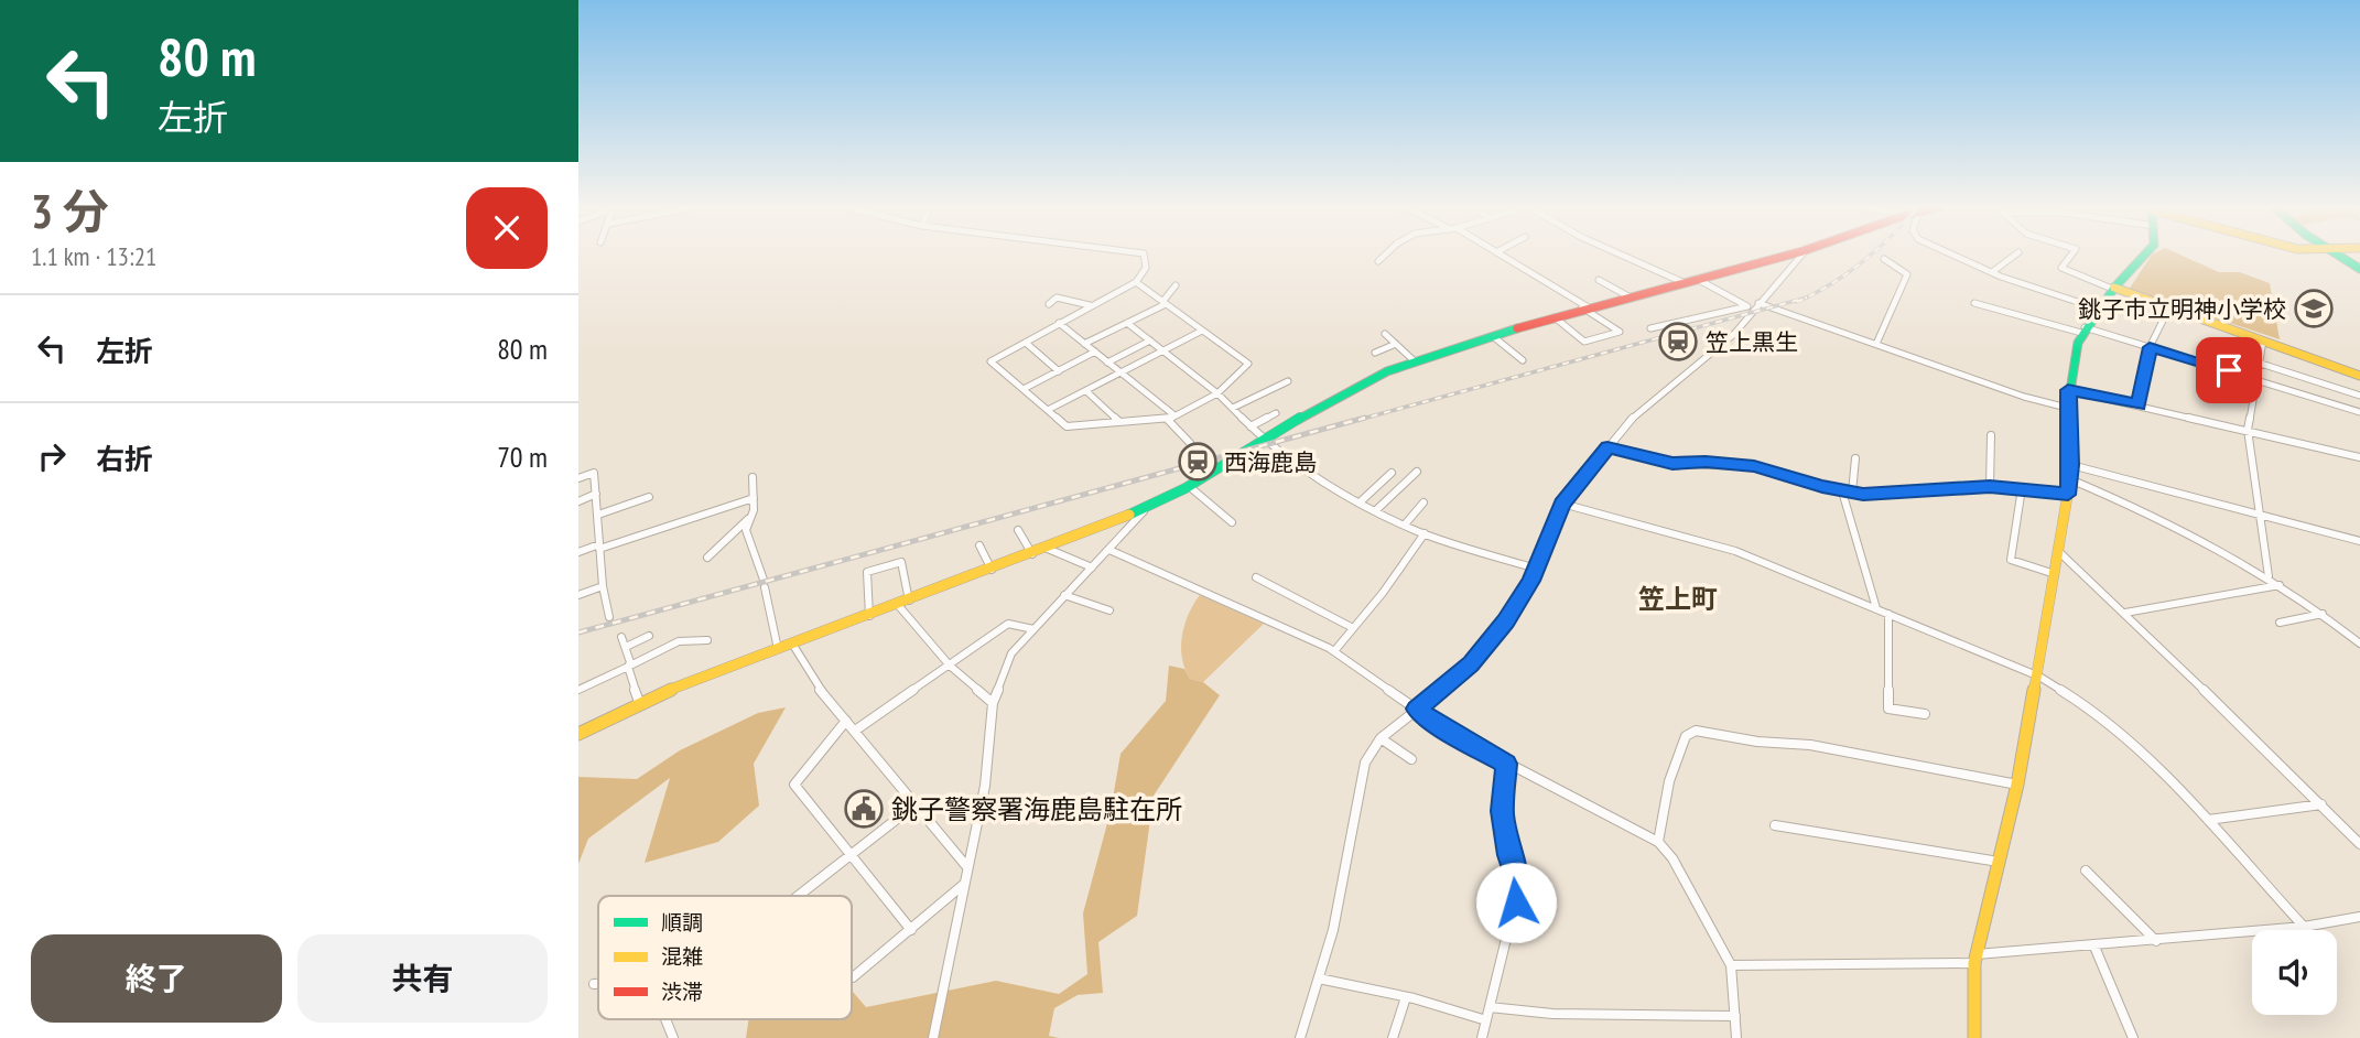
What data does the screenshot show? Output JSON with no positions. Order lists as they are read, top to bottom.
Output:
{
  "districts": ["笠上町"],
  "places": {
    "school or university": ["銚子市立明神小学校"],
    "station": ["笠上黒生", "西海鹿島"],
    "public building": ["銚子警察署海鹿島駐在所"]
  },
  "legend": ["順調", "混雑", "渋滞"],
  "page": {
    "turn": ["80 m", "左折"],
    "heading": ["3 分", "1.1 km · 13:21"],
    "list": [
      {
        "name": "左折",
        "value": "80 m"
      },
      {
        "name": "右折",
        "value": "70 m"
      }
    ],
    "buttons": ["終了", "共有"]
  }
}
